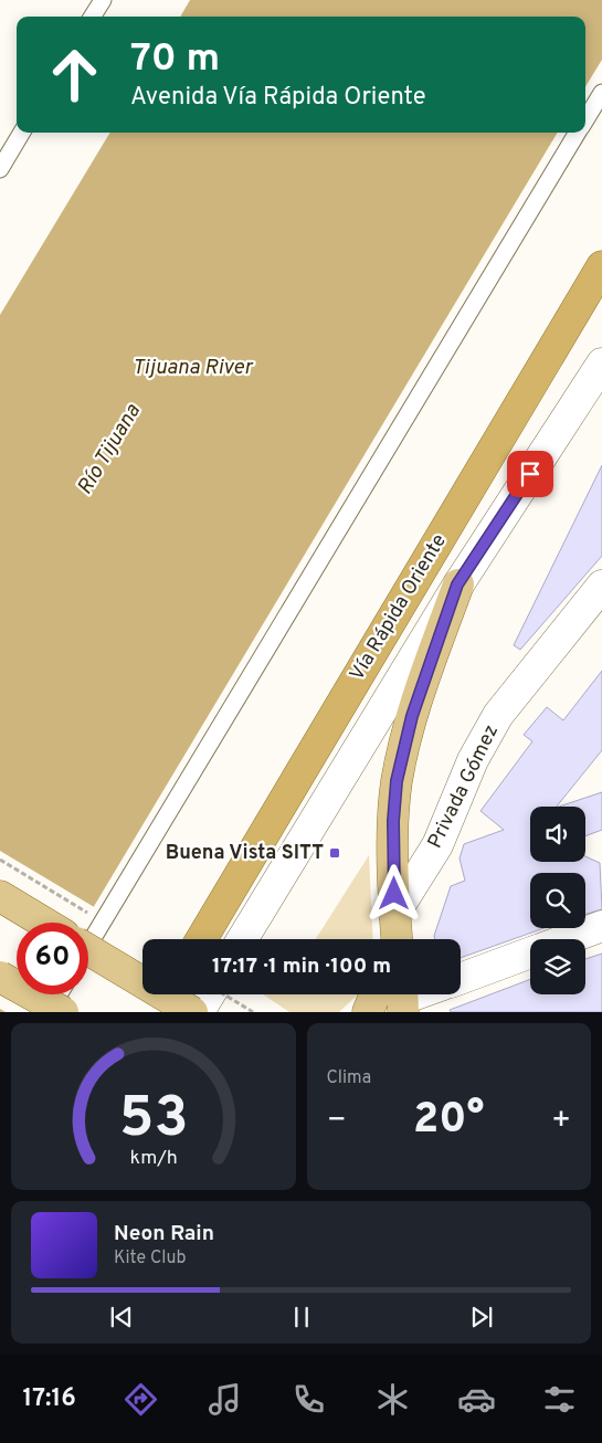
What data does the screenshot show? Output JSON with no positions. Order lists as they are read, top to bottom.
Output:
{
  "streets": {
    "highway": ["Vía Rápida Oriente"],
    "main road": ["Privada Gómez"]
  },
  "water": ["Tijuana River", "Río Tijuana"],
  "places": {
    "transit": ["Buena Vista SITT"]
  },
  "page": {
    "turn": ["70 m", "Avenida Vía Rápida Oriente"],
    "limit": "60",
    "trip": "17:17 · 1 min · 100 m",
    "tile": "Clima",
    "heat": ["−", "20°", "+"],
    "song": ["Neon Rain", "Kite Club"],
    "tabs": "17:16",
    "gauge": ["53", "km/h"]
  }
}
